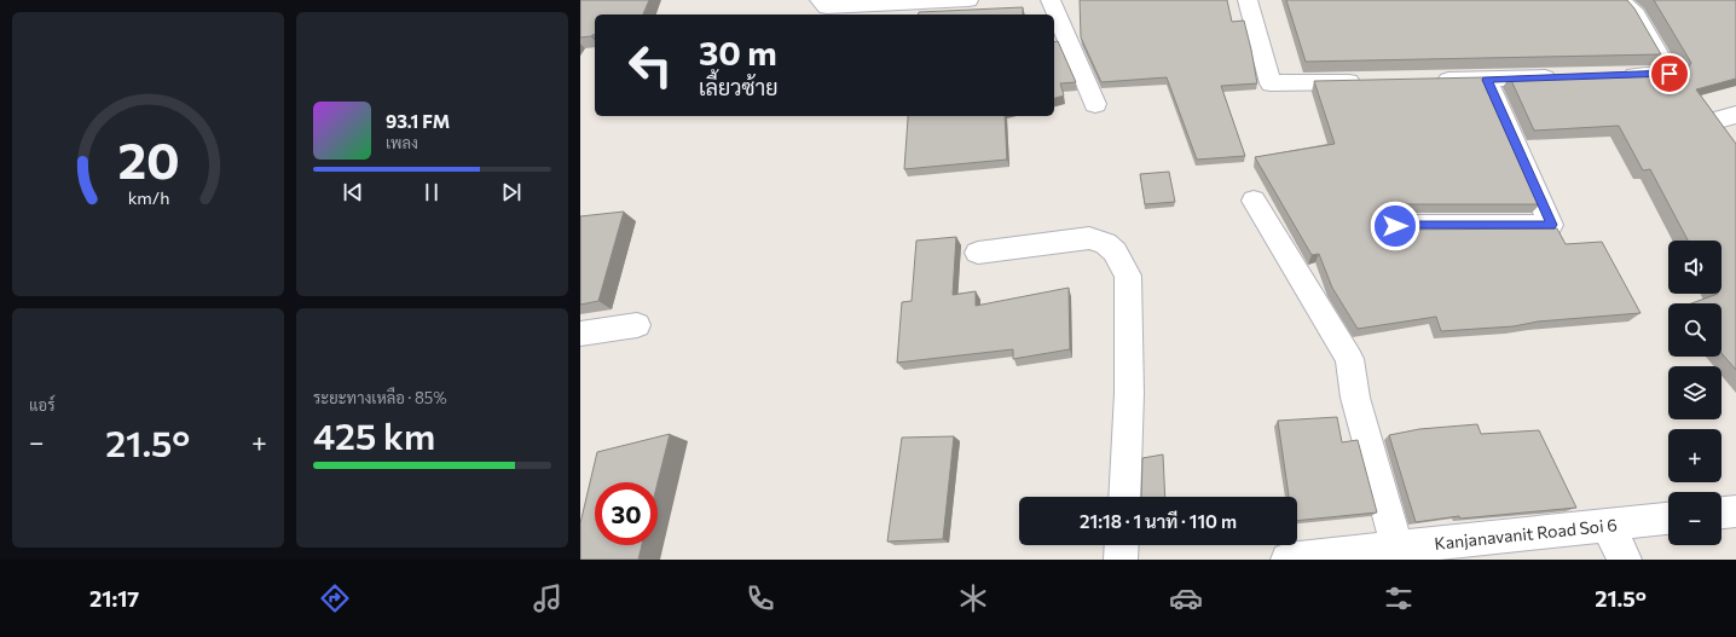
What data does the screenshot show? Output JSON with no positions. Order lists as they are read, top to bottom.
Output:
{
  "streets": {
    "street": ["Kanjanavanit Road Soi 6"]
  },
  "page": {
    "turn": ["30 m", "เลี้ยวซ้าย"],
    "song": ["93.1 FM", "เพลง"],
    "map_buttons": ["+", "−"],
    "tile": [
      "แอร์",
      ["ระยะทางเหลือ · 85%", "425 km"]
    ],
    "heat": ["−", "21.5°", "+"],
    "limit": "30",
    "trip": "21:18 · 1 นาที · 110 m",
    "tabs": ["21:17", "21.5°"],
    "gauge": ["20", "km/h"]
  }
}
